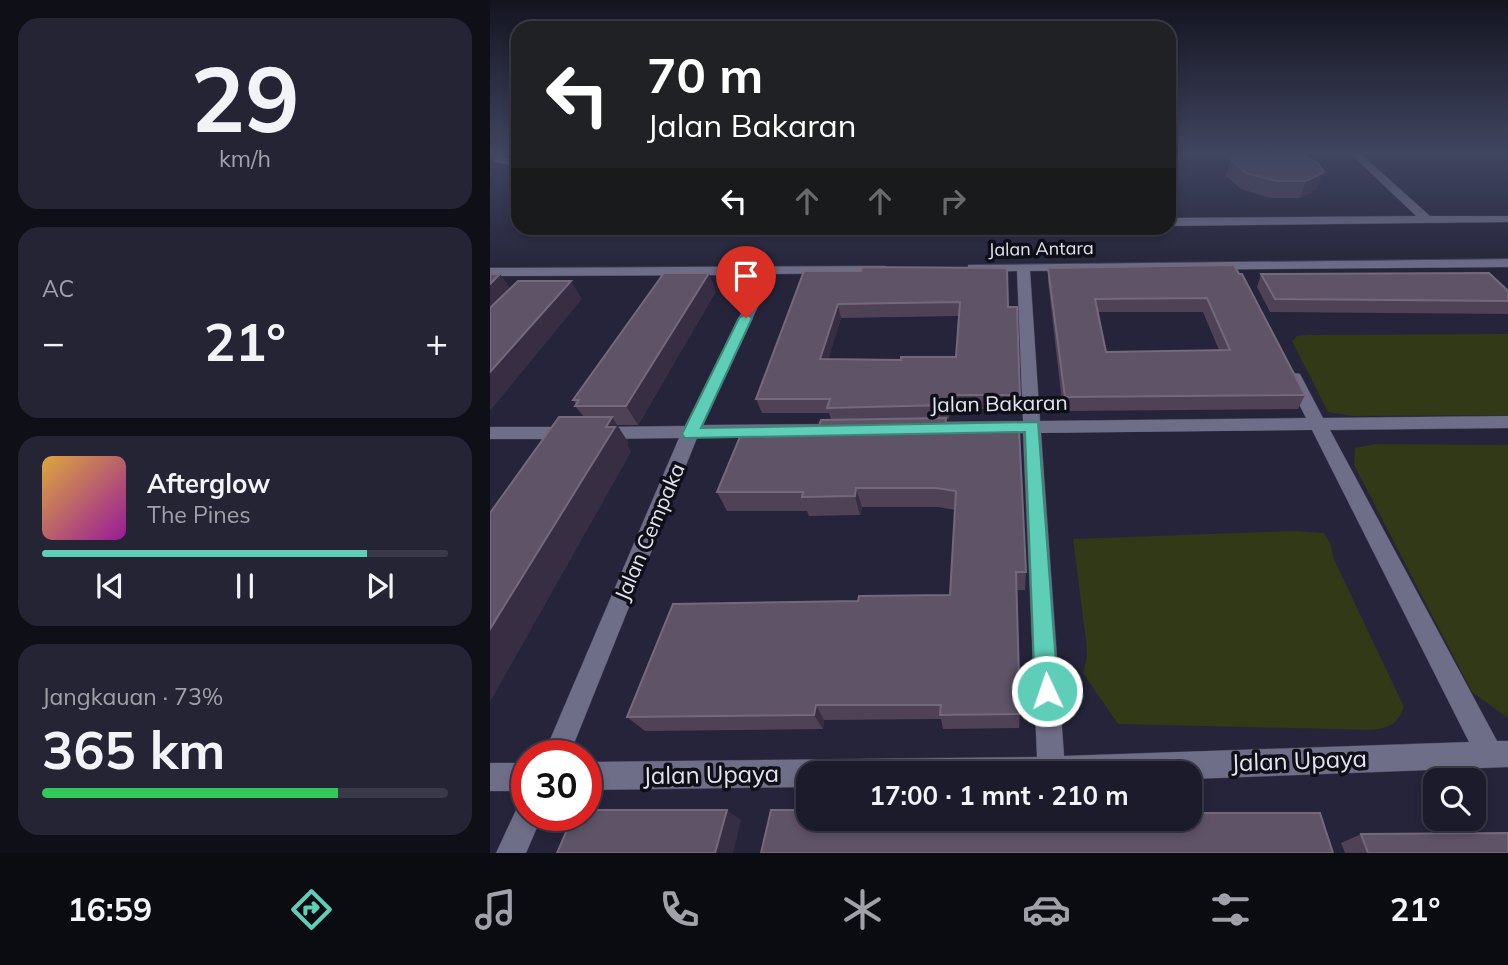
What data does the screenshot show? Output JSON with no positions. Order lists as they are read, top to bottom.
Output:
{
  "streets": {
    "street": [
      "Jalan Antara",
      "Jalan Bakaran",
      "Jalan Cempaka",
      "Jalan Upaya"
    ]
  },
  "page": {
    "tile": [
      ["29", "km/h"],
      "AC",
      ["Jangkauan · 73%", "365 km"]
    ],
    "turn": ["70 m", "Jalan Bakaran"],
    "heat": ["−", "21°", "+"],
    "song": ["Afterglow", "The Pines"],
    "limit": "30",
    "trip": "17:00 · 1 mnt · 210 m",
    "tabs": ["16:59", "21°"]
  }
}
